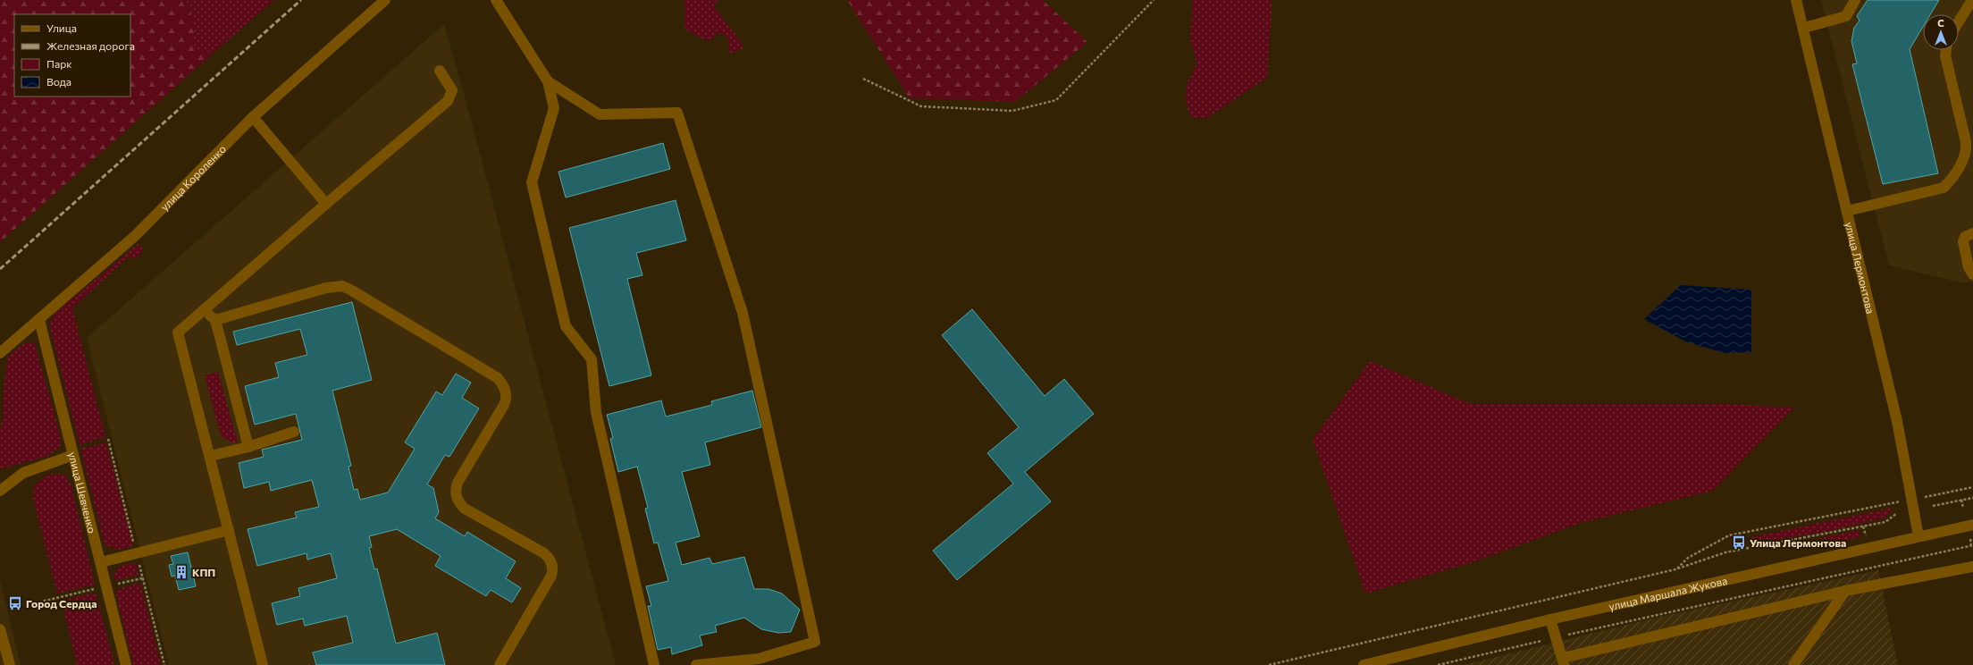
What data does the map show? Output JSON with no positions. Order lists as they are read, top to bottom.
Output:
{
  "streets": {
    "street": [
      "улица Короленко",
      "улица Лермонтова",
      "улица Шевченко",
      "улица Маршала Жукова"
    ]
  },
  "crossings": [
    ["улица Короленко", "улица Шевченко"],
    ["улица Лермонтова", "улица Маршала Жукова"]
  ],
  "places": {
    "bus stop": ["Улица Лермонтова", "Город Сердца"],
    "building": ["КПП"]
  },
  "legend": [
    "Улица",
    "Железная дорога",
    "Парк",
    "Вода"
  ],
  "north": "top"
}
